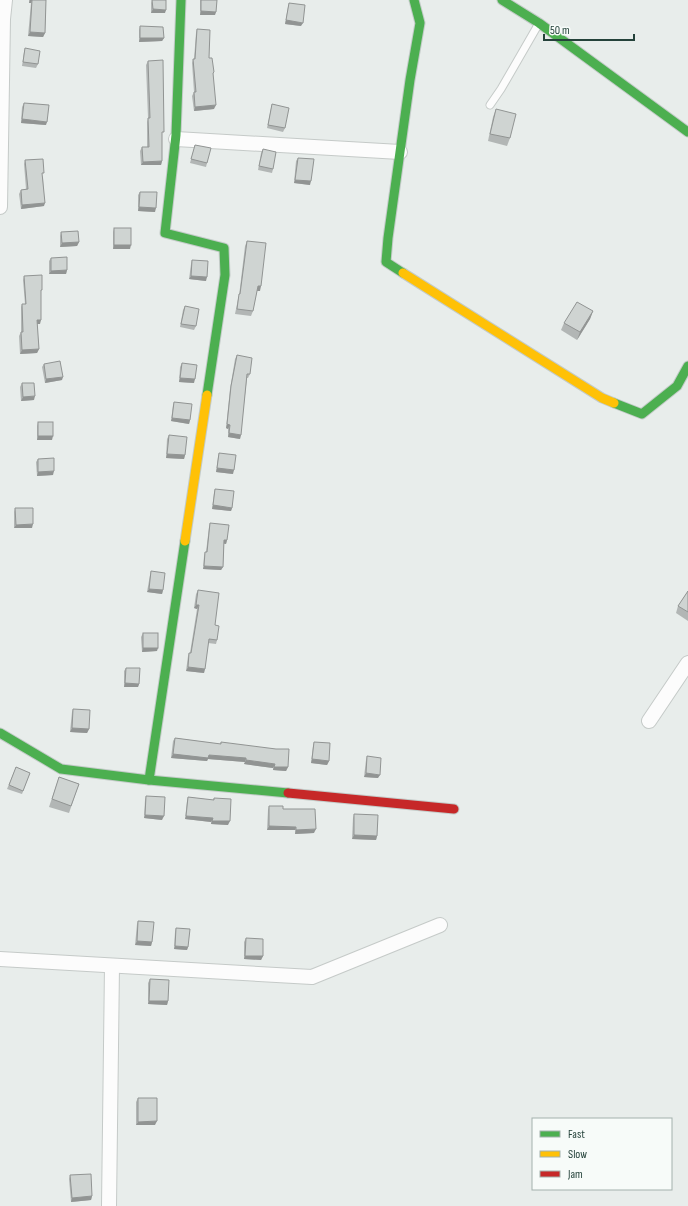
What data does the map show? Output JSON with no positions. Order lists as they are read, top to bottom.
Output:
{
  "legend": ["Fast", "Slow", "Jam"],
  "scale_bar": "50 m"
}
